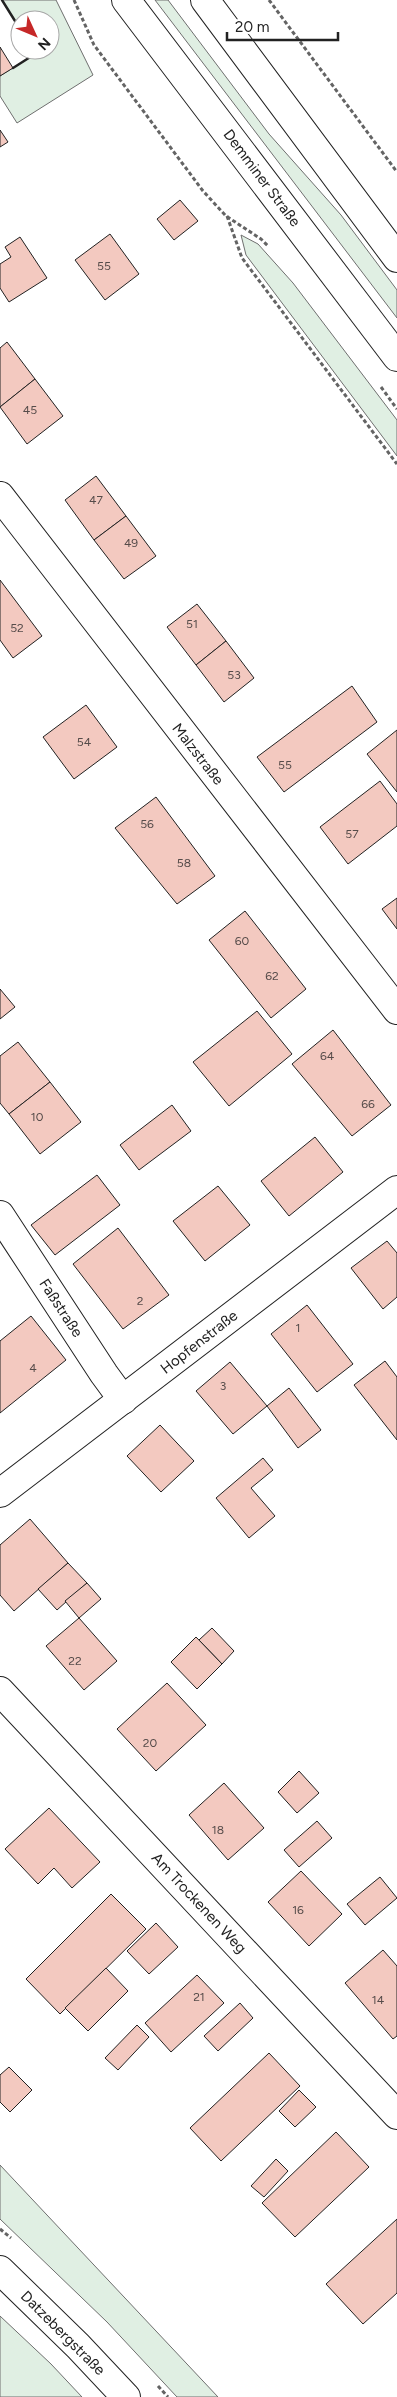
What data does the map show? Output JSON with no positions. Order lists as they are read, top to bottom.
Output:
{
  "streets": {
    "street": [
      "Demminer Straße",
      "Malzstraße",
      "Faßstraße",
      "Hopfenstraße",
      "Am Trockenen Weg",
      "Datzebergstraße"
    ]
  },
  "crossings": [
    ["Faßstraße", "Hopfenstraße"]
  ],
  "house_numbers": [
    "55",
    "45",
    "47",
    "49",
    "51",
    "52",
    "53",
    "54",
    "55",
    "56",
    "57",
    "58",
    "60",
    "62",
    "64",
    "66",
    "10",
    "2",
    "1",
    "4",
    "3",
    "22",
    "20",
    "18",
    "16",
    "21",
    "14"
  ],
  "scale_bar": "20 m",
  "north": "bottom right"
}
